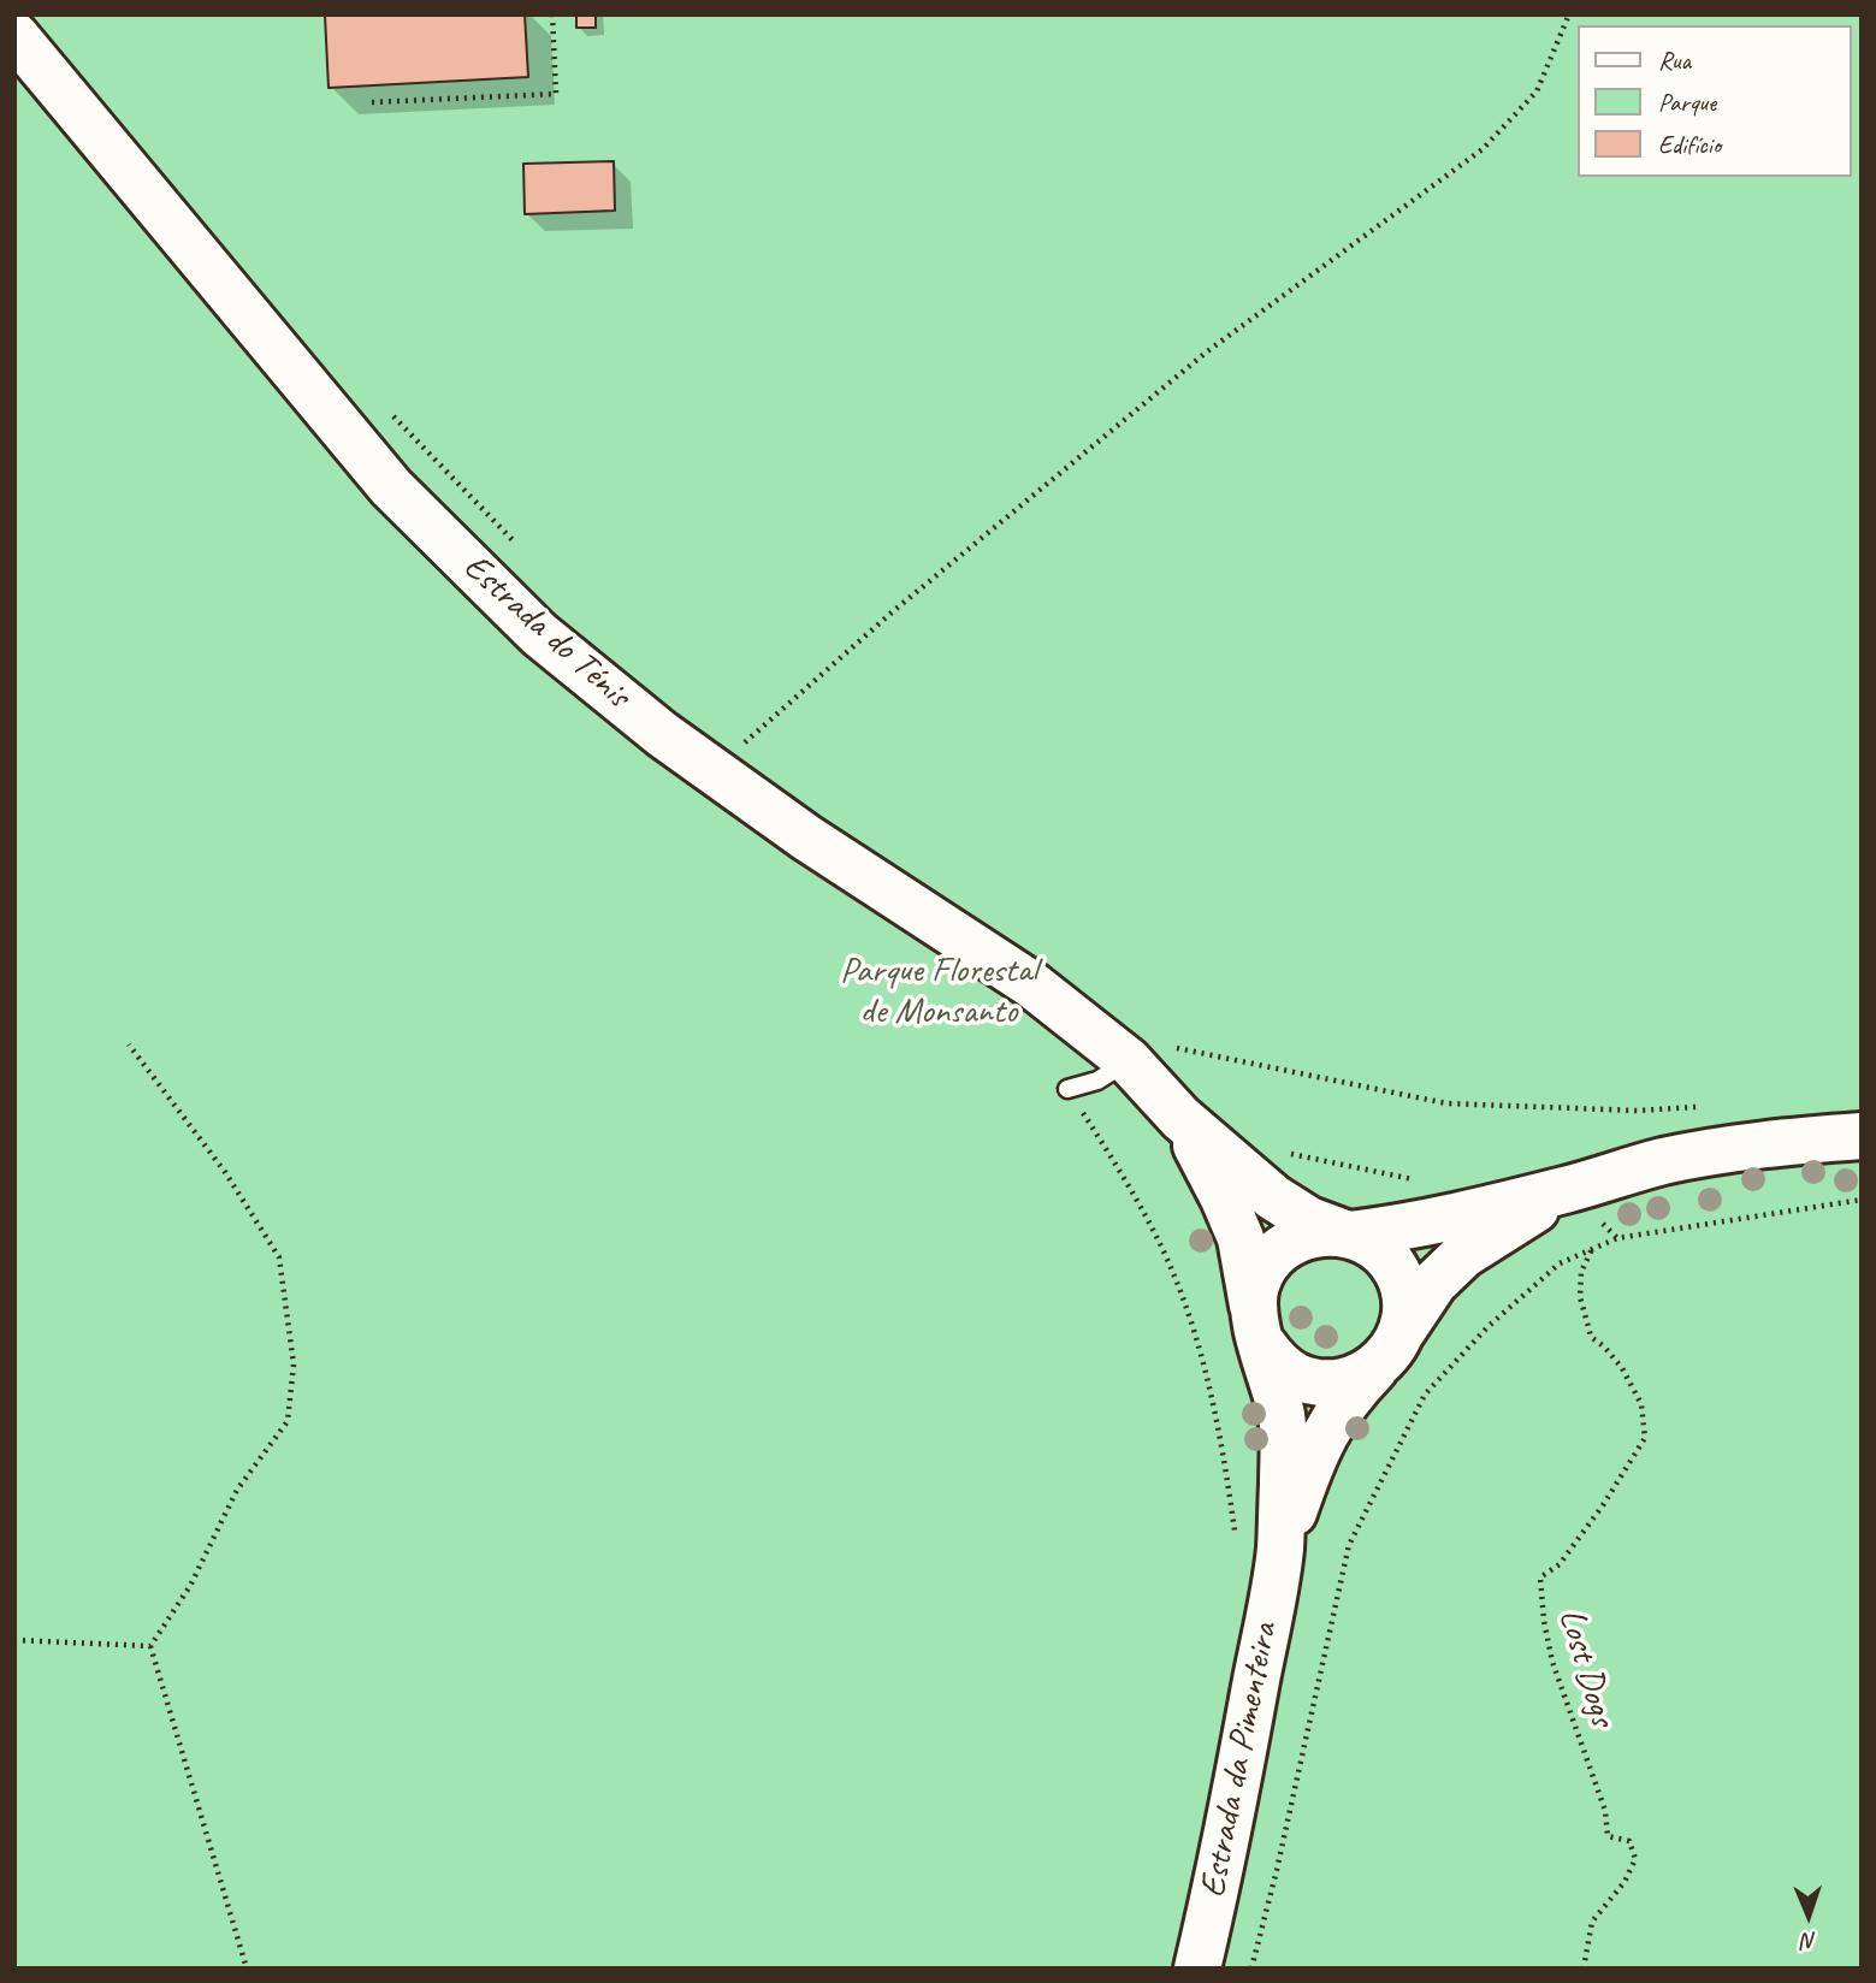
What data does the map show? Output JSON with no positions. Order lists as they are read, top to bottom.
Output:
{
  "streets": {
    "main road": ["Estrada do Ténis", "Estrada da Pimenteira"],
    "path": ["Lost Dogs"]
  },
  "crossings": [
    ["Estrada do Ténis", "Estrada da Pimenteira"]
  ],
  "parks": ["Parque Florestal de Monsanto"],
  "legend": ["Rua", "Parque", "Edifício"],
  "north": "bottom"
}
